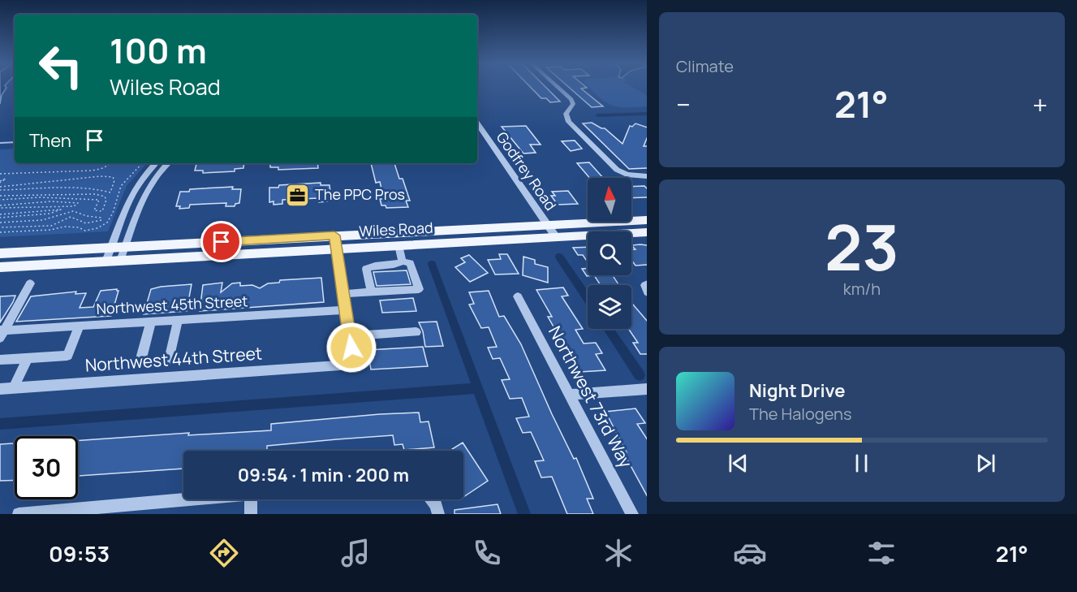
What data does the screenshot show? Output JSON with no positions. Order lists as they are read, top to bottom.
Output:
{
  "streets": {
    "main road": ["Wiles Road"],
    "street": [
      "Godfrey Road",
      "Northwest 45th Street",
      "Northwest 44th Street",
      "Northwest 73rd Way"
    ]
  },
  "crossings": [
    ["Godfrey Road", "Wiles Road"]
  ],
  "places": {
    "office": ["The PPC Pros"]
  },
  "north": "top",
  "page": {
    "tile": [
      "Climate",
      ["23", "km/h"]
    ],
    "turn": ["100 m", "Wiles Road"],
    "heat": ["−", "21°", "+"],
    "then": "Then",
    "song": ["Night Drive", "The Halogens"],
    "limit": "30",
    "trip": "09:54 · 1 min · 200 m",
    "tabs": ["09:53", "21°"]
  }
}
